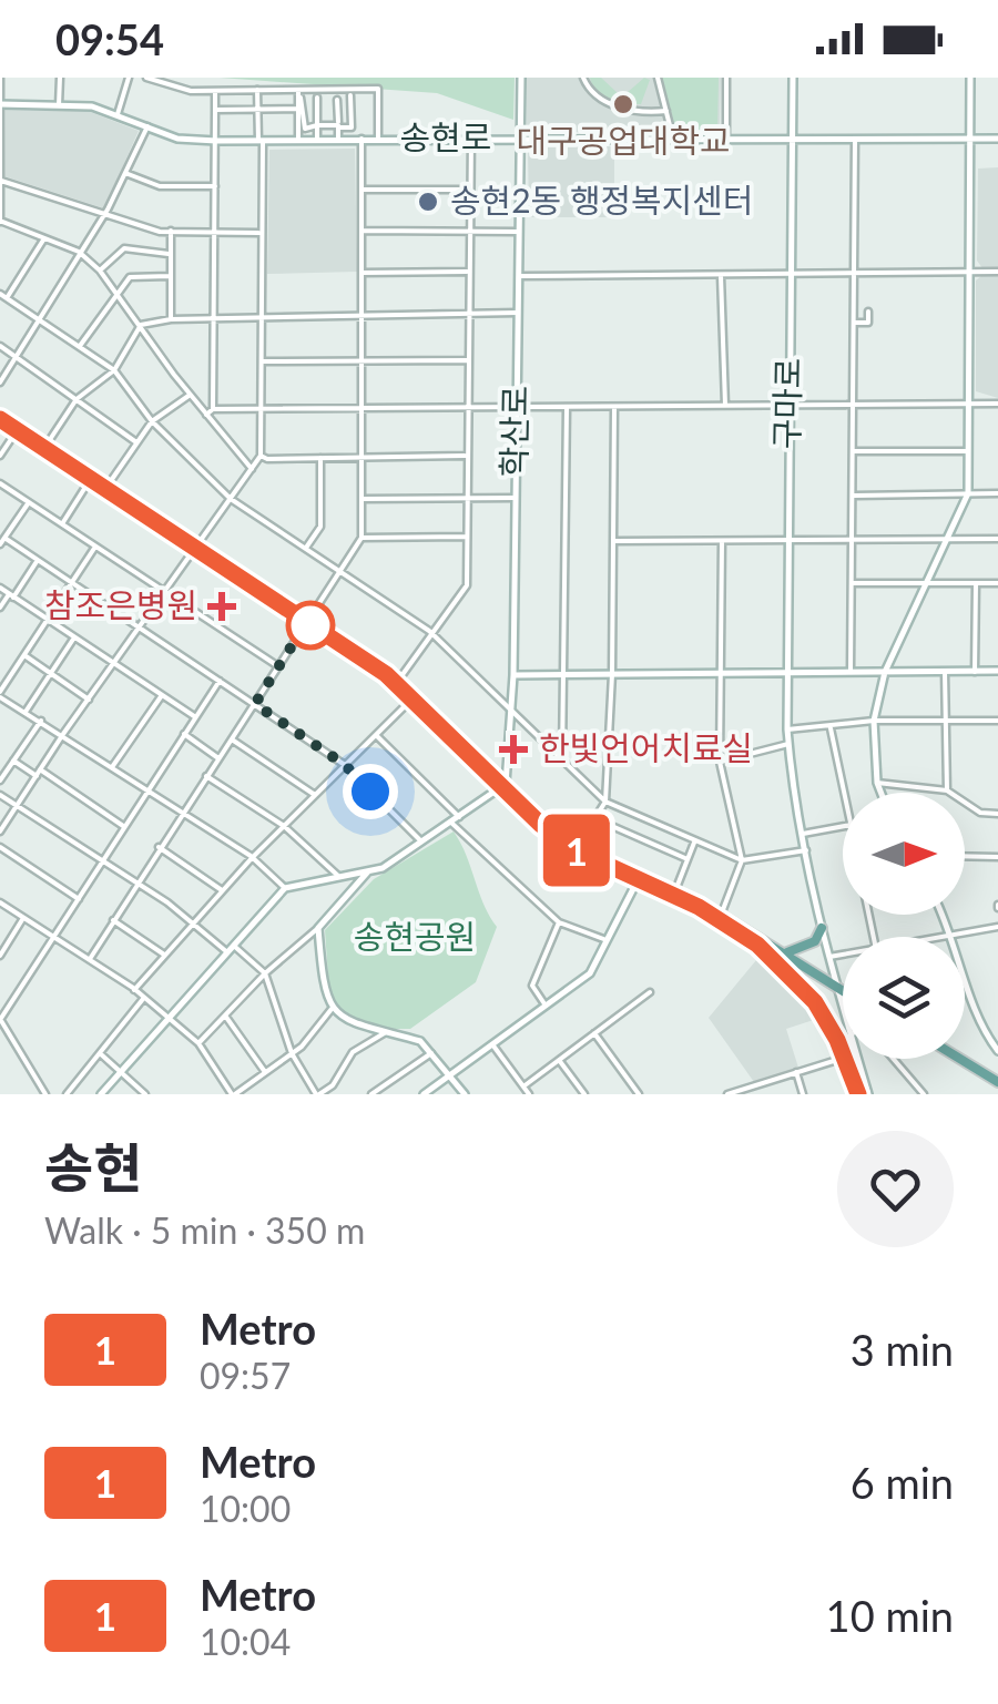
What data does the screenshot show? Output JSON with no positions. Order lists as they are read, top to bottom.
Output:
{
  "streets": {
    "main road": ["송현로", "구마로", "학산로"]
  },
  "crossings": [
    ["송현로", "구마로"],
    ["송현로", "학산로"]
  ],
  "parks": ["송현공원"],
  "places": {
    "other": ["대구공업대학교", "송현2동 행정복지센터"],
    "health": ["참조은병원", "한빛언어치료실"]
  },
  "lines": ["metro line 1"],
  "north": "right",
  "page": {
    "status": "09:54",
    "on_map": "1",
    "heading": ["송현", "Walk · 5 min · 350 m"],
    "list": [
      {
        "mark": "1",
        "name": "Metro",
        "note": "09:57",
        "value": "3 min"
      },
      {
        "mark": "1",
        "name": "Metro",
        "note": "10:00",
        "value": "6 min"
      },
      {
        "mark": "1",
        "name": "Metro",
        "note": "10:04",
        "value": "10 min"
      }
    ]
  }
}
